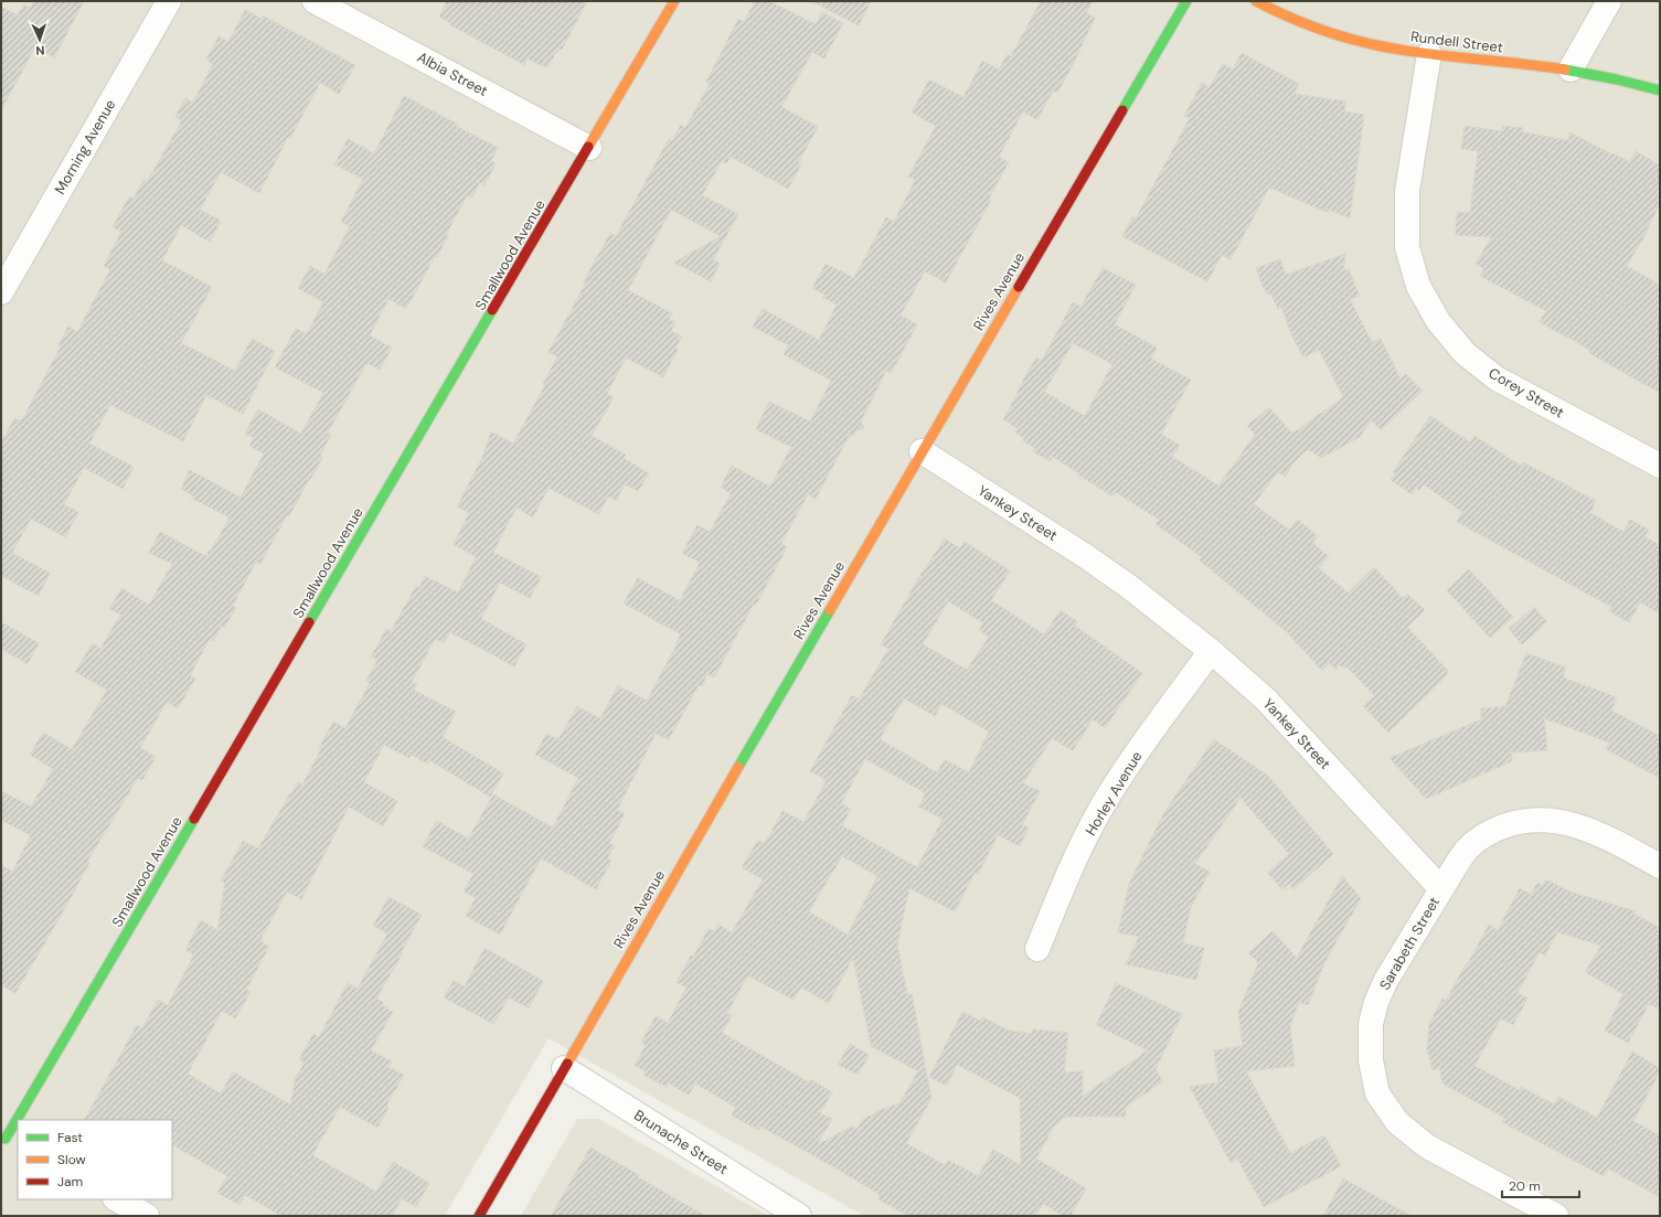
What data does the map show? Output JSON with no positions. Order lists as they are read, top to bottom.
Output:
{
  "streets": {
    "street": [
      "Rundell Street",
      "Albia Street",
      "Morning Avenue",
      "Smallwood Avenue",
      "Rives Avenue",
      "Corey Street",
      "Yankey Street",
      "Horley Avenue",
      "Sarabeth Street",
      "Brunache Street"
    ]
  },
  "crossings": [
    ["Rundell Street", "Corey Street"],
    ["Albia Street", "Smallwood Avenue"],
    ["Rives Avenue", "Yankey Street"],
    ["Rives Avenue", "Brunache Street"],
    ["Yankey Street", "Horley Avenue"],
    ["Yankey Street", "Sarabeth Street"]
  ],
  "legend": ["Fast", "Slow", "Jam"],
  "scale_bar": "20 m",
  "north": "bottom"
}
